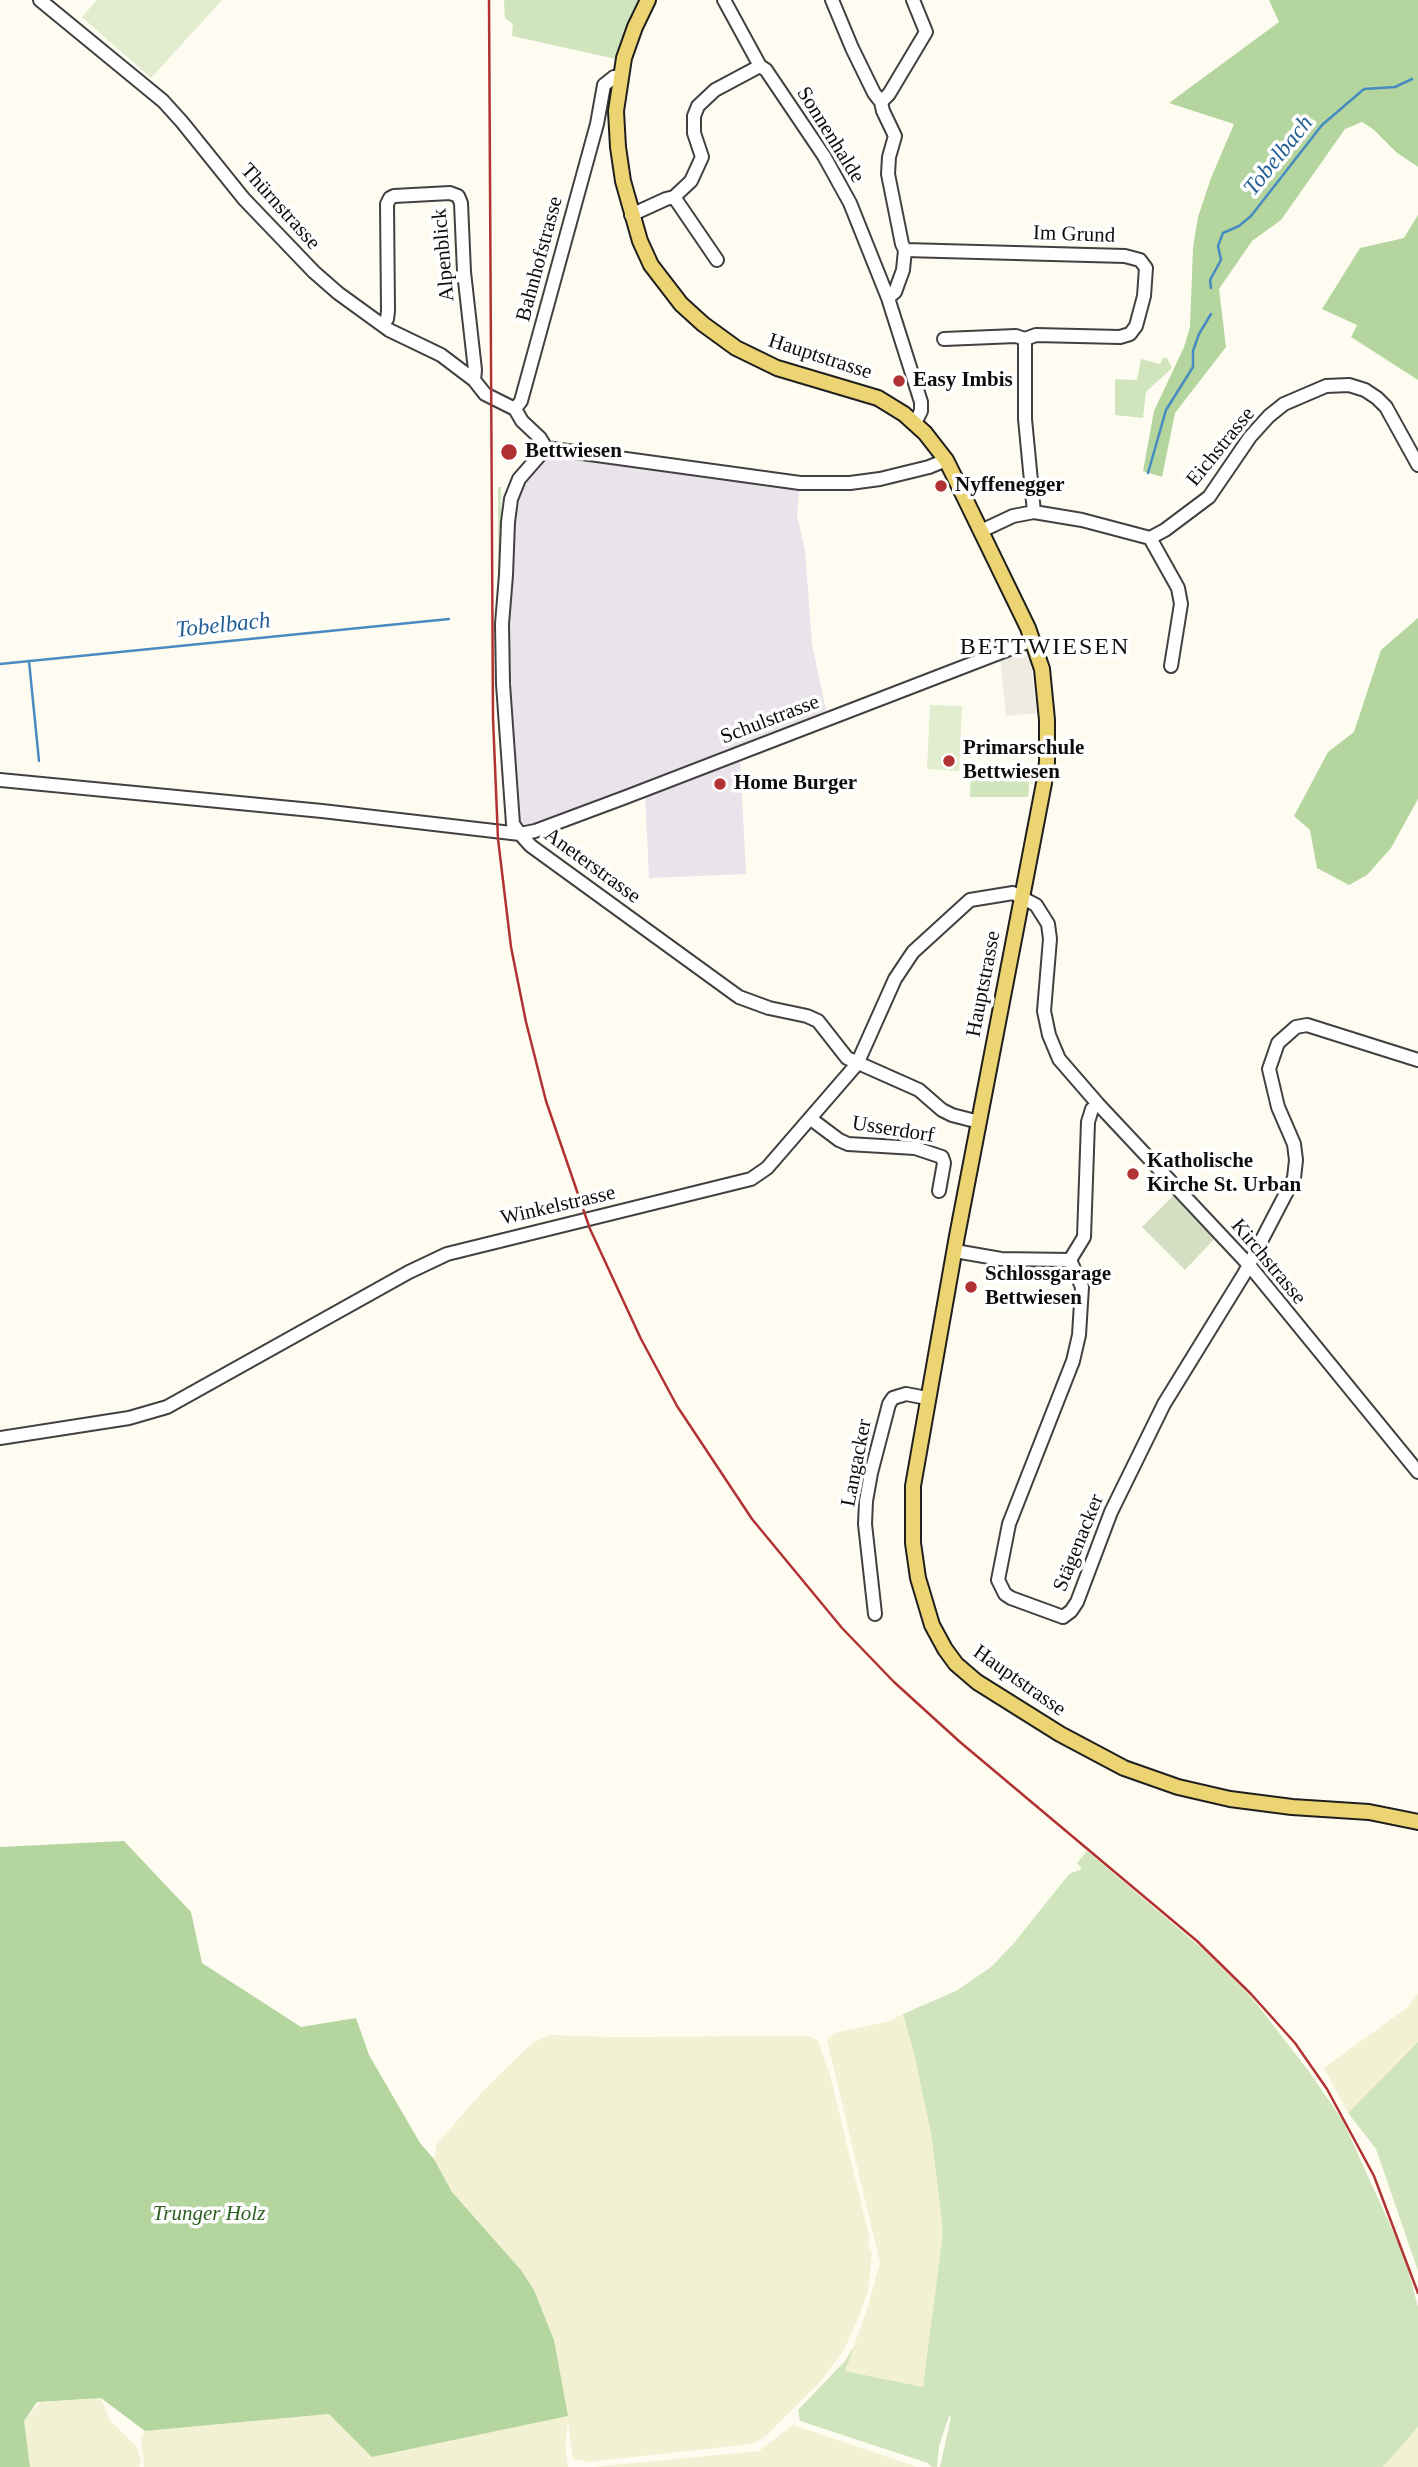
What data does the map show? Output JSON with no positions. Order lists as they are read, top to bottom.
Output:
{
  "streets": {
    "main road": ["Hauptstrasse"],
    "street": [
      "Sonnenhalde",
      "Thürnstrasse",
      "Im Grund",
      "Alpenblick",
      "Bahnhofstrasse",
      "Eichstrasse",
      "Schulstrasse",
      "Aneterstrasse",
      "Usserdorf",
      "Winkelstrasse",
      "Kirchstrasse",
      "Langacker",
      "Stägenacker"
    ]
  },
  "crossings": [
    ["Sonnenhalde", "Im Grund"],
    ["Sonnenhalde", "Hauptstrasse"],
    ["Thürnstrasse", "Alpenblick"],
    ["Thürnstrasse", "Bahnhofstrasse"],
    ["Bahnhofstrasse", "Hauptstrasse"],
    ["Hauptstrasse", "Schulstrasse"],
    ["Hauptstrasse", "Aneterstrasse"],
    ["Hauptstrasse", "Winkelstrasse"],
    ["Hauptstrasse", "Kirchstrasse"],
    ["Hauptstrasse", "Langacker"],
    ["Schulstrasse", "Aneterstrasse"],
    ["Aneterstrasse", "Winkelstrasse"],
    ["Usserdorf", "Winkelstrasse"],
    ["Winkelstrasse", "Kirchstrasse"],
    ["Kirchstrasse", "Stägenacker"]
  ],
  "districts": ["BETTWIESEN"],
  "water": ["Tobelbach"],
  "parks": ["Trunger Holz"],
  "places": [
    "Easy Imbis",
    "Bettwiesen",
    "Nyffenegger",
    "Primarschule Bettwiesen",
    "Home Burger",
    "Katholische Kirche St. Urban",
    "Schlossgarage Bettwiesen"
  ]
}
